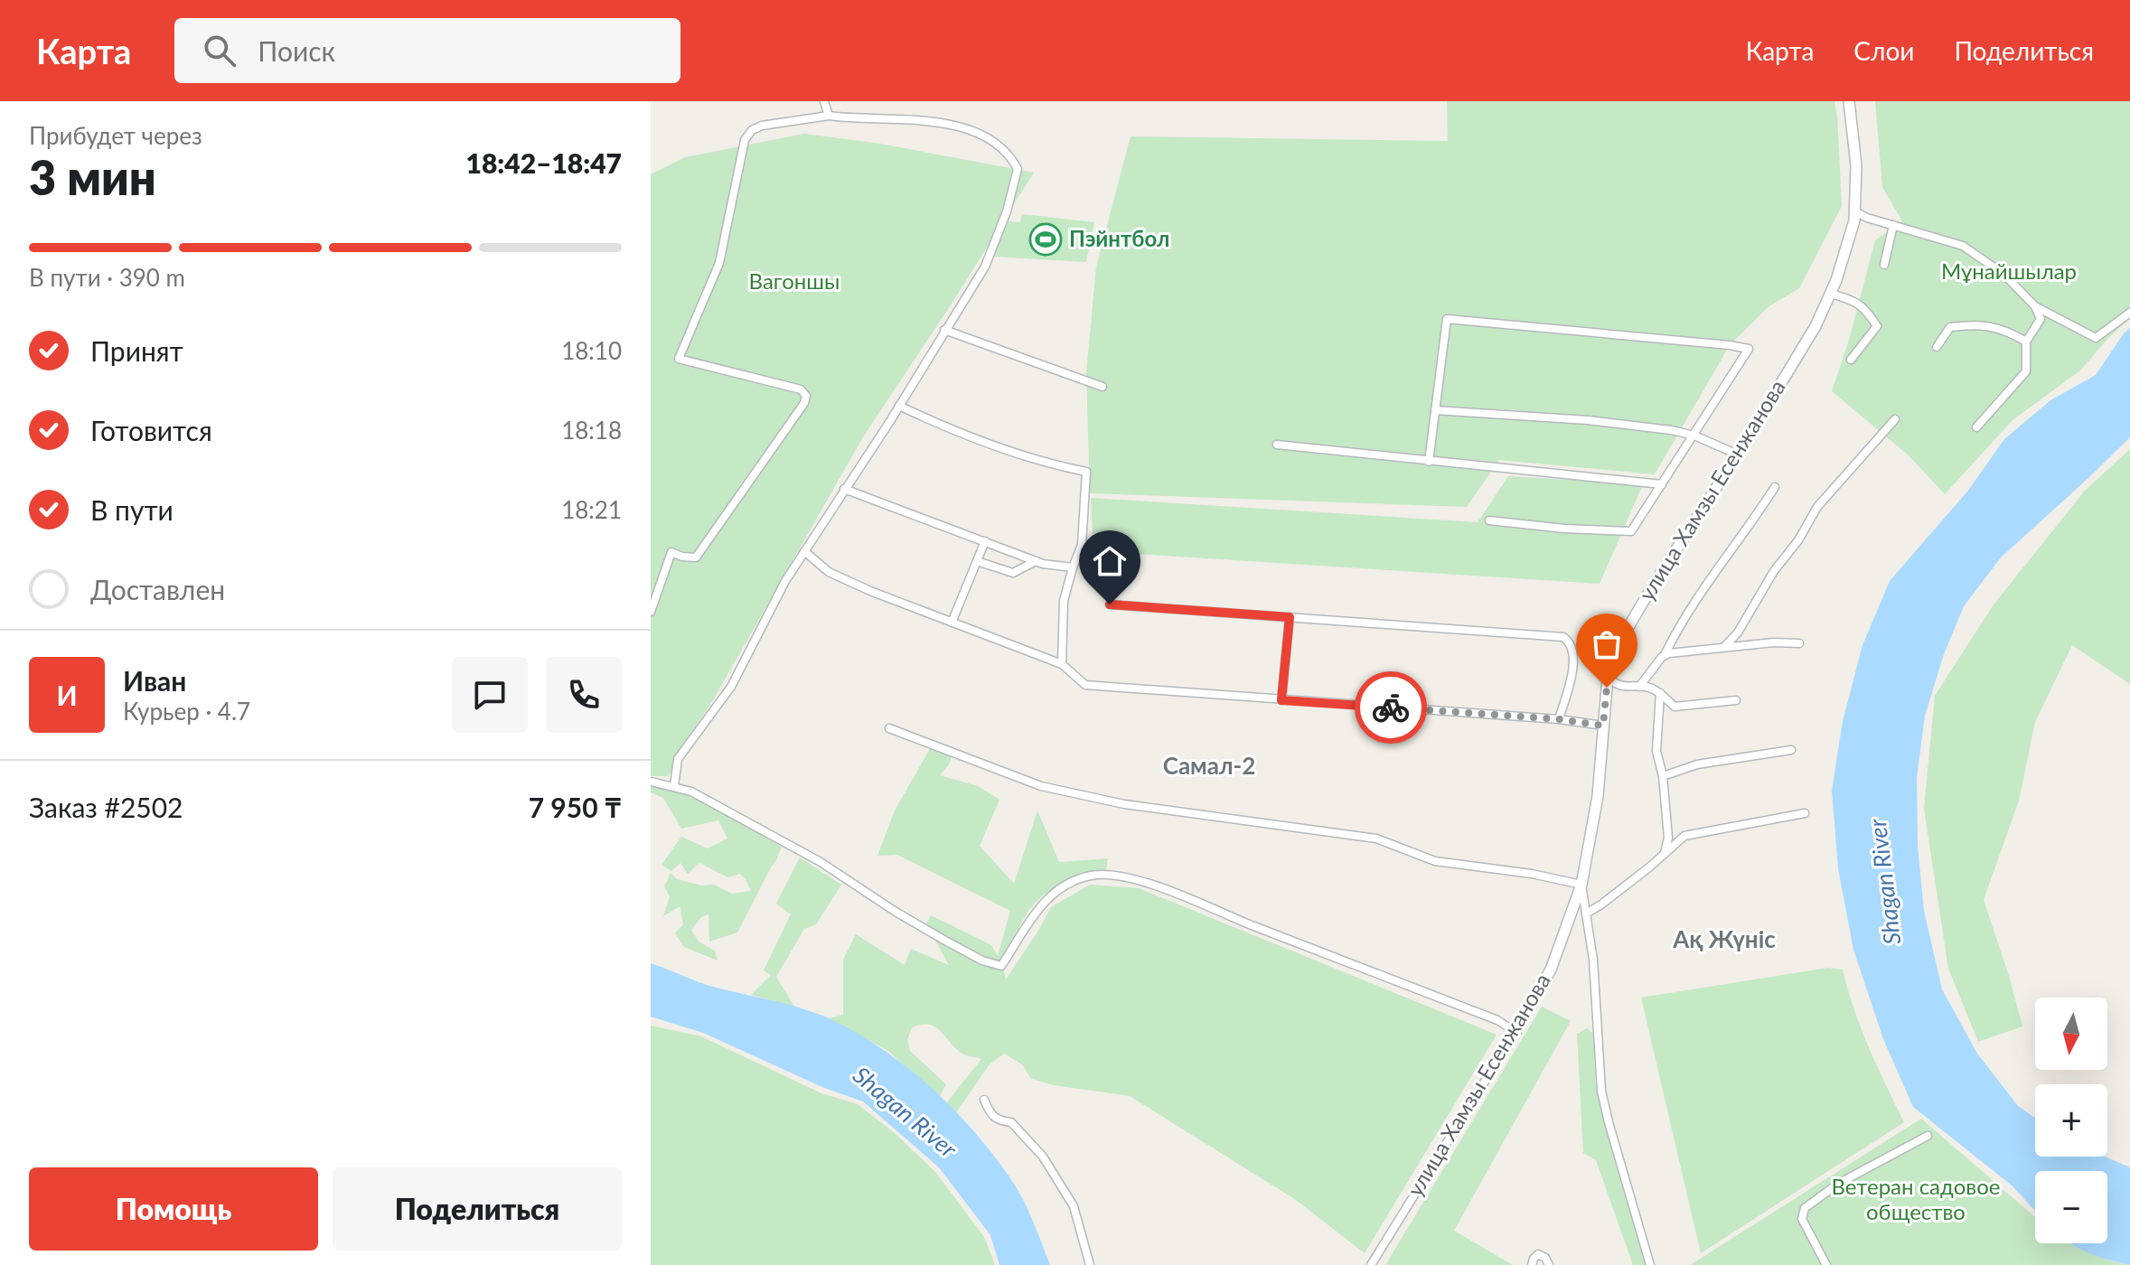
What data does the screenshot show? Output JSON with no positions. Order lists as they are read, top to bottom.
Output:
{
  "streets": {
    "street": ["улица Хамзы Есенжанова"]
  },
  "districts": ["Самал-2", "Ақ Жүніс"],
  "water": ["Shagan River"],
  "parks": ["Мұнайшылар", "Вагоншы", "Ветеран садовое общество"],
  "places": {
    "sports": ["Пэйнтбол"]
  },
  "north": "bottom",
  "page": {
    "header": "Карта",
    "search": "Поиск",
    "nav": ["Карта", "Слои", "Поделиться"],
    "heading": ["3 мин", "Прибудет через", "18:42–18:47"],
    "panel": [
      "Иван",
      "Курьер · 4.7",
      "Заказ #2502",
      "7 950 ₸"
    ],
    "bar": "В пути · 390 m",
    "list": [
      ["Принят", "18:10"],
      ["Готовится", "18:18"],
      ["В пути", "18:21"],
      "Доставлен"
    ],
    "round": "И",
    "map_buttons": ["+", "−"],
    "buttons": ["Помощь", "Поделиться"]
  }
}
